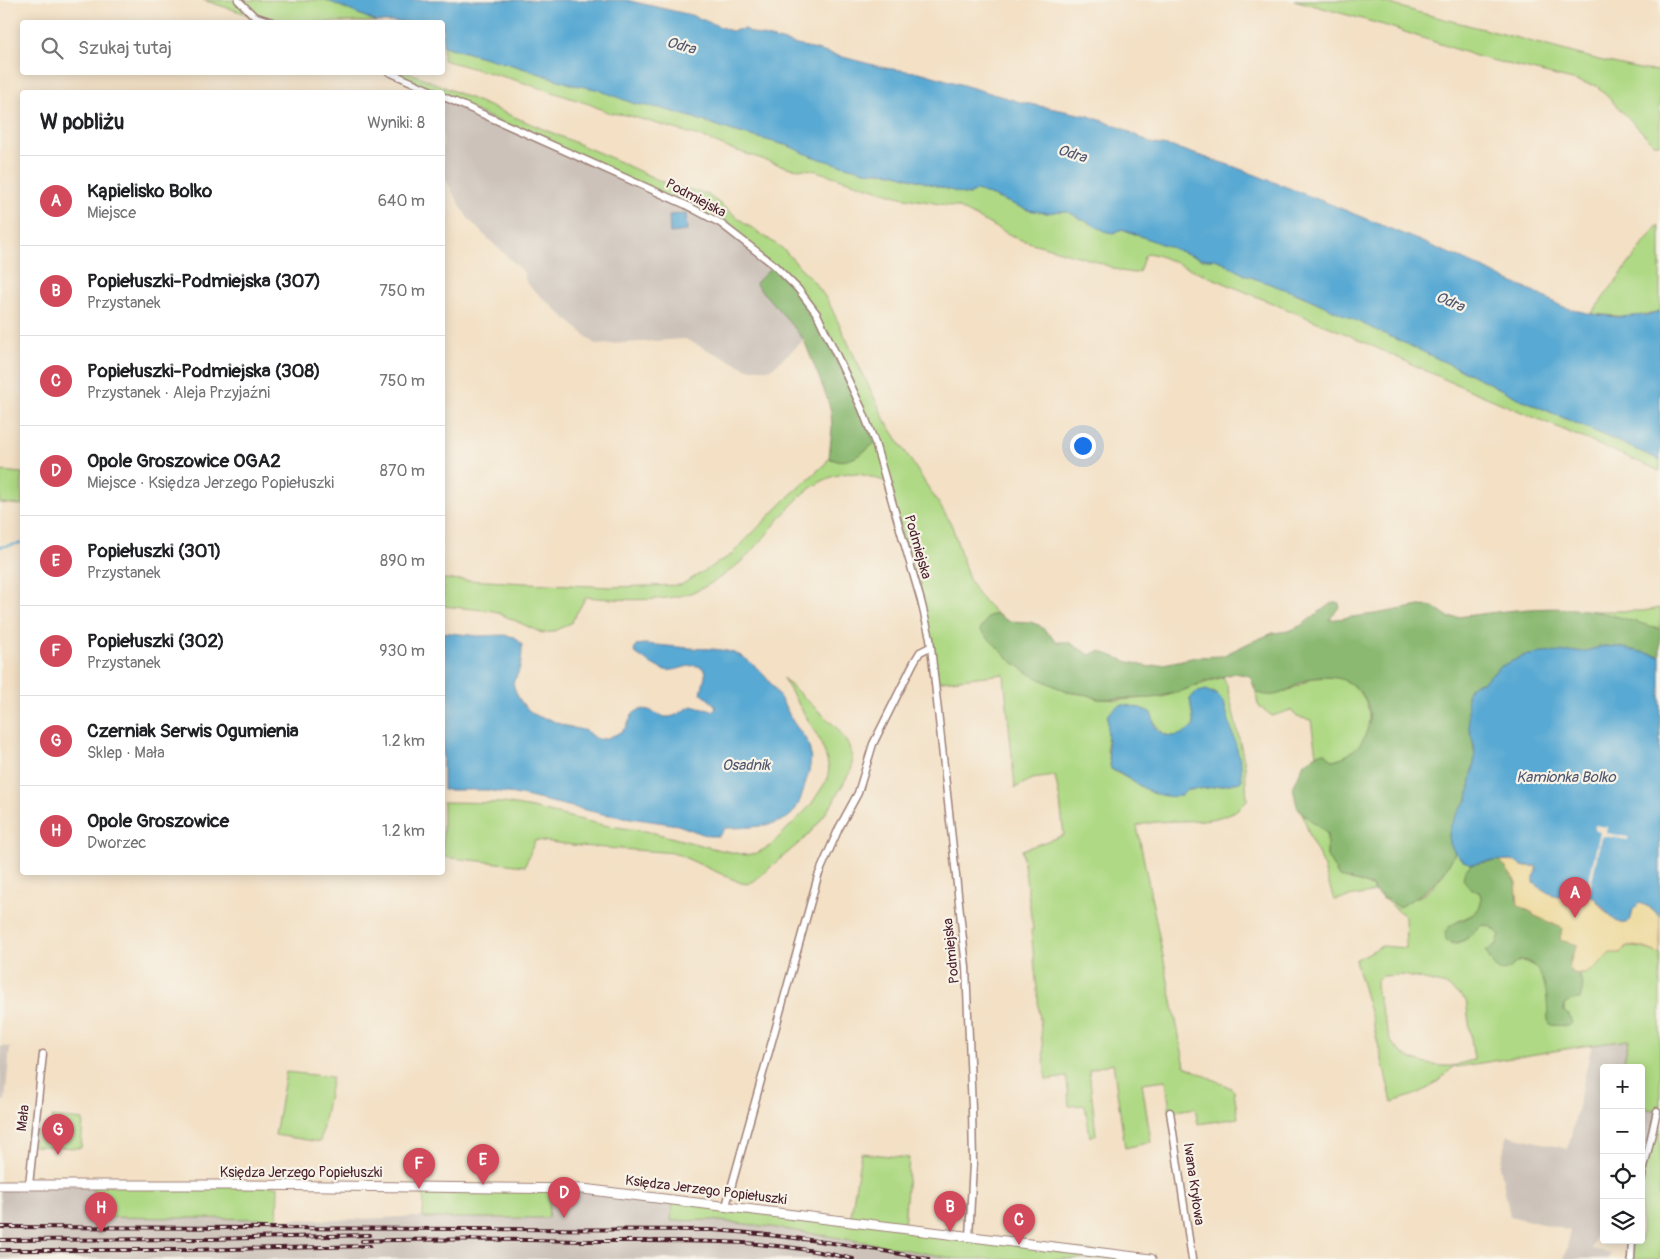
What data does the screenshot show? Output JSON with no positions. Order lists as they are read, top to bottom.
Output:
{
  "streets": {
    "main road": ["Księdza Jerzego Popiełuszki"],
    "street": ["Podmiejska", "Mała", "Iwana Kryłowa"]
  },
  "crossings": [
    ["Podmiejska", "Księdza Jerzego Popiełuszki"],
    ["Mała", "Księdza Jerzego Popiełuszki"]
  ],
  "water": ["Odra", "Osadnik", "Kamionka Bolko"],
  "page": {
    "search": "Szukaj tutaj",
    "heading": ["W pobliżu", "Wyniki: 8"],
    "list": [
      {
        "mark": "A",
        "name": "Kąpielisko Bolko",
        "note": "Miejsce",
        "value": "640 m"
      },
      {
        "mark": "B",
        "name": "Popiełuszki-Podmiejska (307)",
        "note": "Przystanek",
        "value": "750 m"
      },
      {
        "mark": "C",
        "name": "Popiełuszki-Podmiejska (308)",
        "note": "Przystanek · Aleja Przyjaźni",
        "value": "750 m"
      },
      {
        "mark": "D",
        "name": "Opole Groszowice OGA2",
        "note": "Miejsce · Księdza Jerzego Popiełuszki",
        "value": "870 m"
      },
      {
        "mark": "E",
        "name": "Popiełuszki (301)",
        "note": "Przystanek",
        "value": "890 m"
      },
      {
        "mark": "F",
        "name": "Popiełuszki (302)",
        "note": "Przystanek",
        "value": "930 m"
      },
      {
        "mark": "G",
        "name": "Czerniak Serwis Ogumienia",
        "note": "Sklep · Mała",
        "value": "1.2 km"
      },
      {
        "mark": "H",
        "name": "Opole Groszowice",
        "note": "Dworzec",
        "value": "1.2 km"
      }
    ],
    "pins": [
      "A",
      "G",
      "E",
      "F",
      "D",
      "B",
      "H",
      "C"
    ],
    "map_buttons": ["+", "−"]
  }
}
